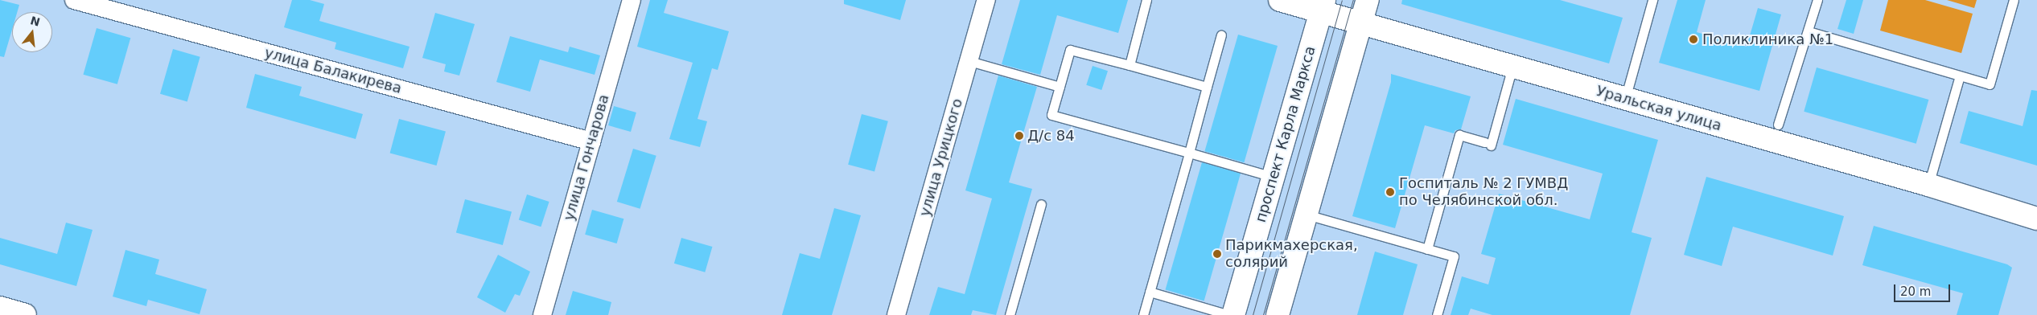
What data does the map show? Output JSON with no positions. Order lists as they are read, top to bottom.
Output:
{
  "streets": {
    "street": [
      "улица Балакирева",
      "Уральская улица",
      "проспект Карла Маркса",
      "улица Гончарова",
      "улица Урицкого"
    ]
  },
  "crossings": [
    ["улица Балакирева", "улица Гончарова"],
    ["Уральская улица", "проспект Карла Маркса"]
  ],
  "places": [
    "Поликлиника №1",
    "Д/с 84",
    "Госпиталь № 2 ГУМВД по Челябинской обл.",
    "Парикмахерская, солярий"
  ],
  "scale_bar": "20 m",
  "north": "top"
}
